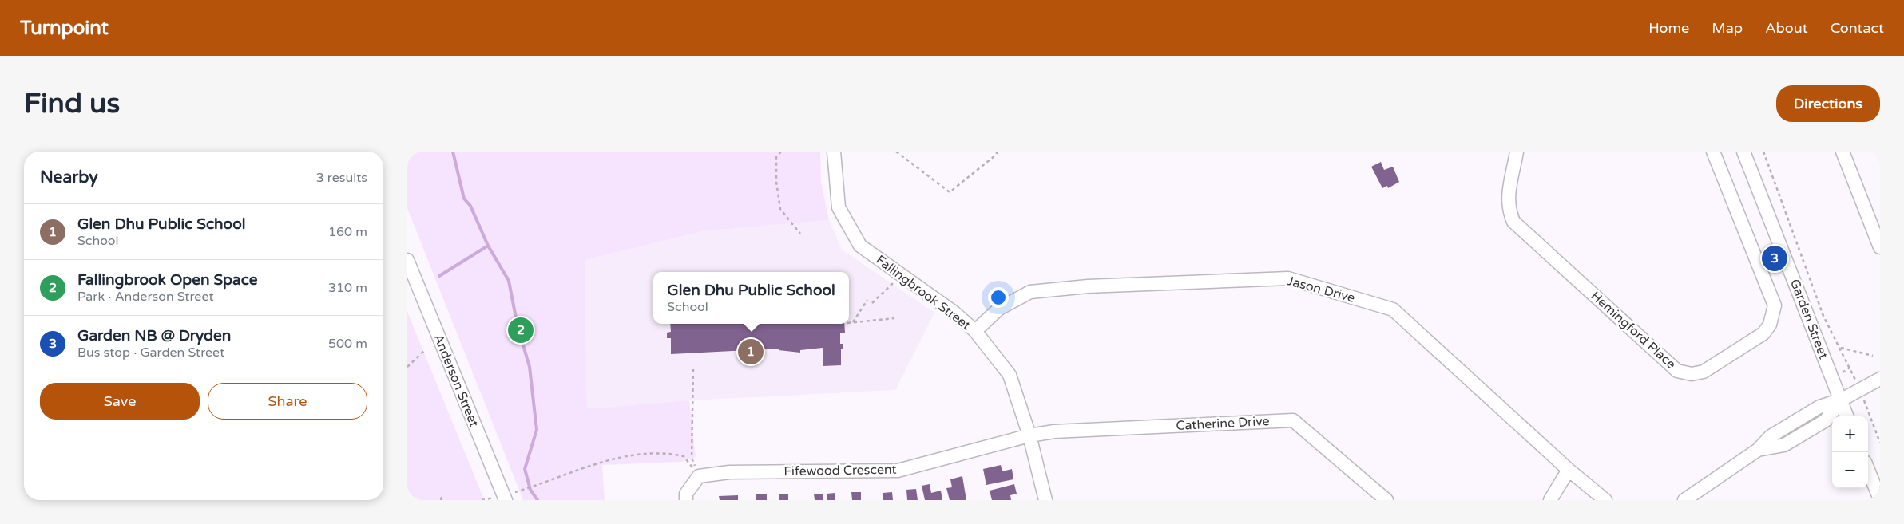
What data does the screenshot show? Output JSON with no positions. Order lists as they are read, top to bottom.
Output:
{
  "streets": {
    "street": [
      "Jason Drive",
      "Fallingbrook Street",
      "Garden Street",
      "Hemingford Place",
      "Anderson Street",
      "Catherine Drive",
      "Fifewood Crescent"
    ]
  },
  "crossings": [
    ["Jason Drive", "Fallingbrook Street"],
    ["Fallingbrook Street", "Catherine Drive"],
    ["Fallingbrook Street", "Fifewood Crescent"],
    ["Catherine Drive", "Fifewood Crescent"]
  ],
  "page": {
    "header": "Turnpoint",
    "nav": [
      "Home",
      "Map",
      "About",
      "Contact"
    ],
    "buttons": [
      "Directions",
      ["Save", "Share"]
    ],
    "title": "Find us",
    "heading": ["Nearby", "3 results"],
    "list": [
      {
        "mark": "1",
        "name": "Glen Dhu Public School",
        "note": "School",
        "value": "160 m"
      },
      {
        "mark": "2",
        "name": "Fallingbrook Open Space",
        "note": "Park · Anderson Street",
        "value": "310 m"
      },
      {
        "mark": "3",
        "name": "Garden NB @ Dryden",
        "note": "Bus stop · Garden Street",
        "value": "500 m"
      }
    ],
    "pins": ["3", "2", "1"],
    "popup": ["Glen Dhu Public School", "School"],
    "map_buttons": ["+", "−"]
  }
}
